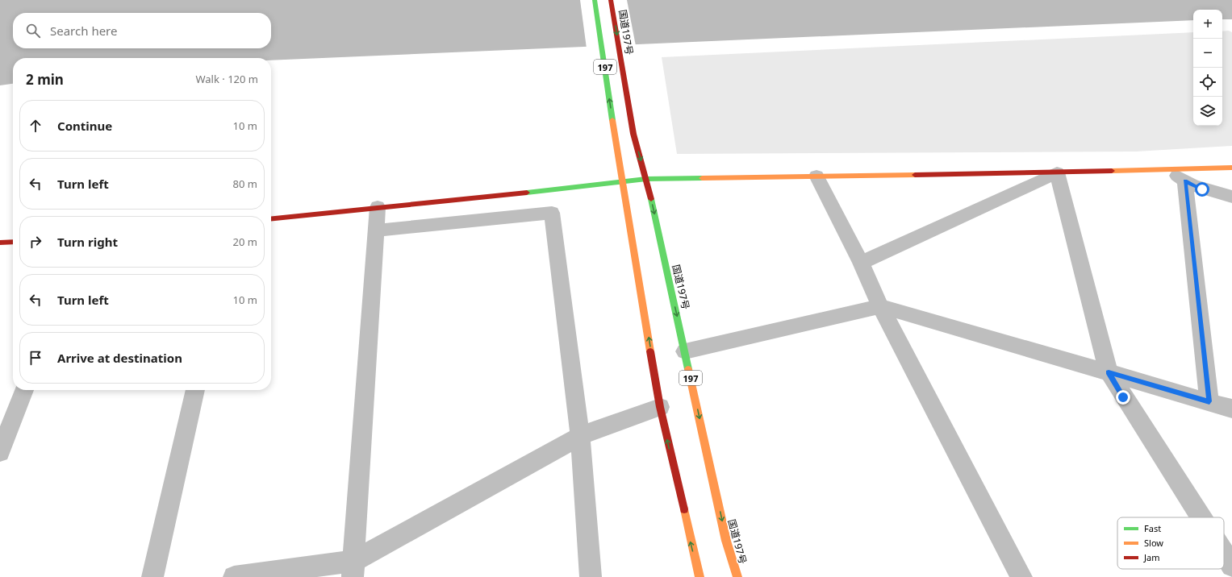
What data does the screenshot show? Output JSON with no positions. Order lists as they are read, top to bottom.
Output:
{
  "streets": {
    "main road": ["国道197号", "197"]
  },
  "legend": ["Fast", "Slow", "Jam"],
  "page": {
    "map_buttons": ["+", "−"],
    "search": "Search here",
    "heading": ["2 min", "Walk · 120 m"],
    "list": [
      ["Continue", "10 m"],
      ["Turn left", "80 m"],
      ["Turn right", "20 m"],
      ["Turn left", "10 m"],
      "Arrive at destination"
    ]
  }
}
